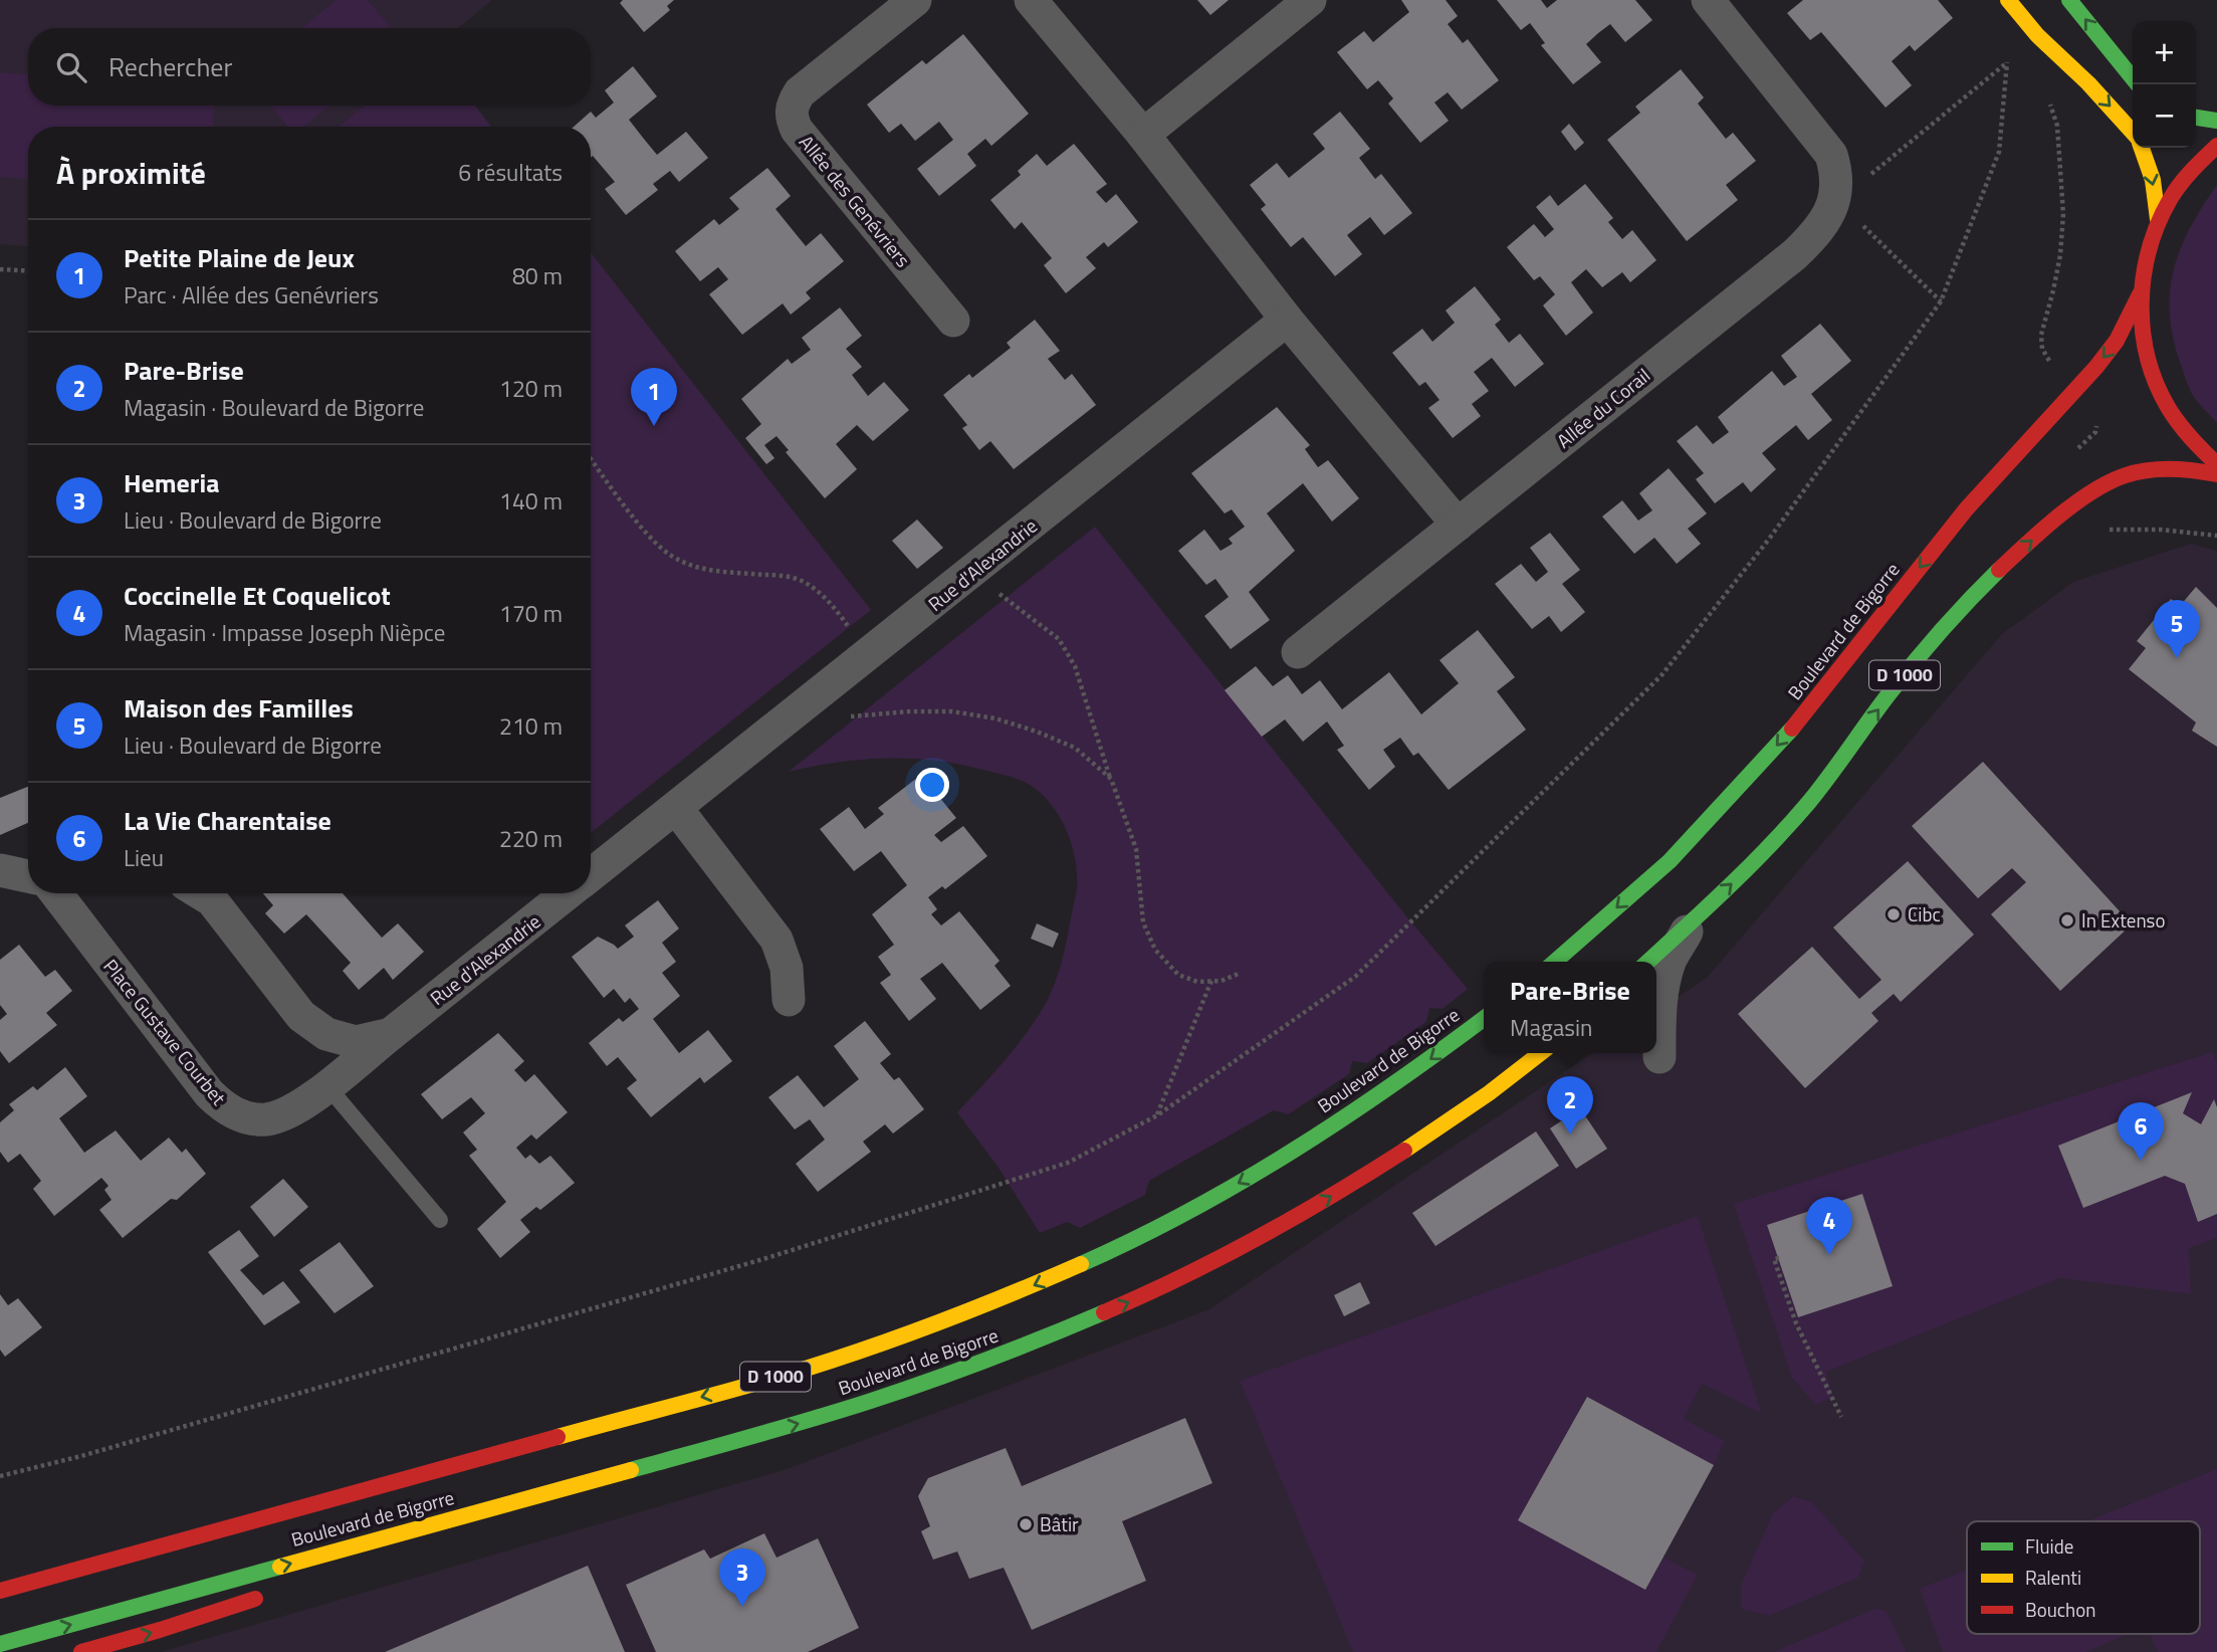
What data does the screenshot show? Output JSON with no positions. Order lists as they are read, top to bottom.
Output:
{
  "streets": {
    "main road": ["Boulevard de Bigorre", "D 1000"],
    "street": [
      "Allée des Genévriers",
      "Allée du Corail",
      "Rue d'Alexandrie",
      "Place Gustave Courbet"
    ]
  },
  "crossings": [
    ["Rue d'Alexandrie", "Place Gustave Courbet"]
  ],
  "places": ["Cibc", "In Extenso", "Bâtir"],
  "legend": ["Fluide", "Ralenti", "Bouchon"],
  "page": {
    "map_buttons": ["+", "−"],
    "search": "Rechercher",
    "heading": ["À proximité", "6 résultats"],
    "list": [
      {
        "mark": "1",
        "name": "Petite Plaine de Jeux",
        "note": "Parc · Allée des Genévriers",
        "value": "80 m"
      },
      {
        "mark": "2",
        "name": "Pare-Brise",
        "note": "Magasin · Boulevard de Bigorre",
        "value": "120 m"
      },
      {
        "mark": "3",
        "name": "Hemeria",
        "note": "Lieu · Boulevard de Bigorre",
        "value": "140 m"
      },
      {
        "mark": "4",
        "name": "Coccinelle Et Coquelicot",
        "note": "Magasin · Impasse Joseph Nièpce",
        "value": "170 m"
      },
      {
        "mark": "5",
        "name": "Maison des Familles",
        "note": "Lieu · Boulevard de Bigorre",
        "value": "210 m"
      },
      {
        "mark": "6",
        "name": "La Vie Charentaise",
        "note": "Lieu",
        "value": "220 m"
      }
    ],
    "pins": [
      "1",
      "5",
      "2",
      "6",
      "4",
      "3"
    ],
    "popup": ["Pare-Brise", "Magasin"]
  }
}
